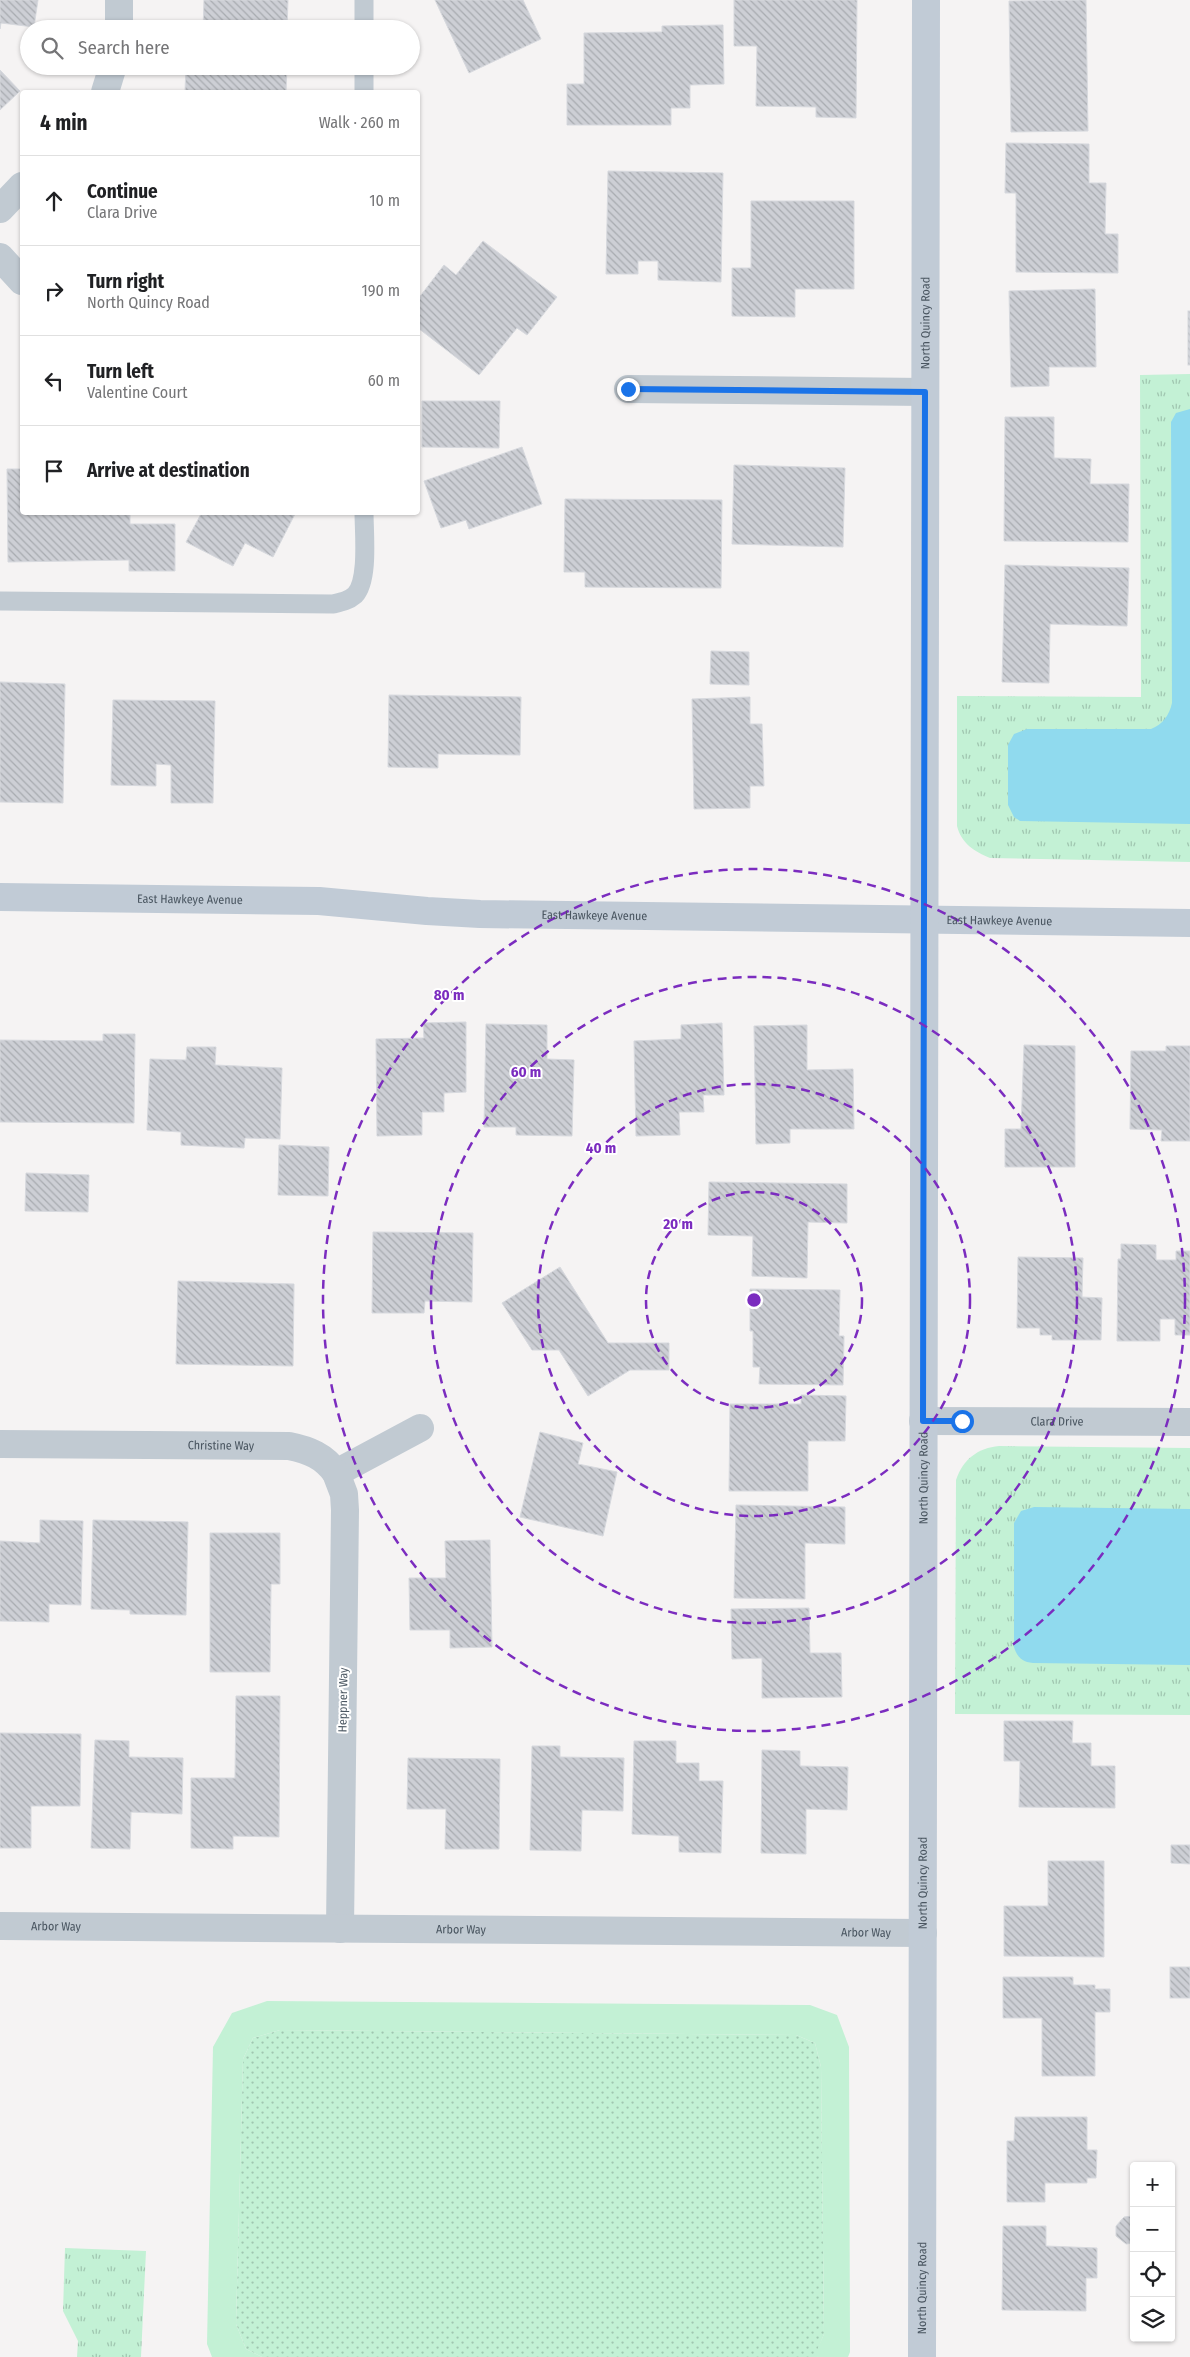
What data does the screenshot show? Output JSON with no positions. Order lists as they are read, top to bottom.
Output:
{
  "streets": {
    "street": [
      "North Quincy Road",
      "East Hawkeye Avenue",
      "Clara Drive",
      "Christine Way",
      "Heppner Way",
      "Arbor Way"
    ]
  },
  "crossings": [
    ["North Quincy Road", "East Hawkeye Avenue"],
    ["North Quincy Road", "Clara Drive"],
    ["North Quincy Road", "Arbor Way"],
    ["Christine Way", "Heppner Way"],
    ["Heppner Way", "Arbor Way"]
  ],
  "page": {
    "search": "Search here",
    "heading": ["4 min", "Walk · 260 m"],
    "list": [
      ["Continue", "Clara Drive", "10 m"],
      ["Turn right", "North Quincy Road", "190 m"],
      ["Turn left", "Valentine Court", "60 m"],
      "Arrive at destination"
    ],
    "map_buttons": ["+", "−"]
  },
  "rings": [
    "80 m",
    "60 m",
    "40 m",
    "20 m"
  ]
}
